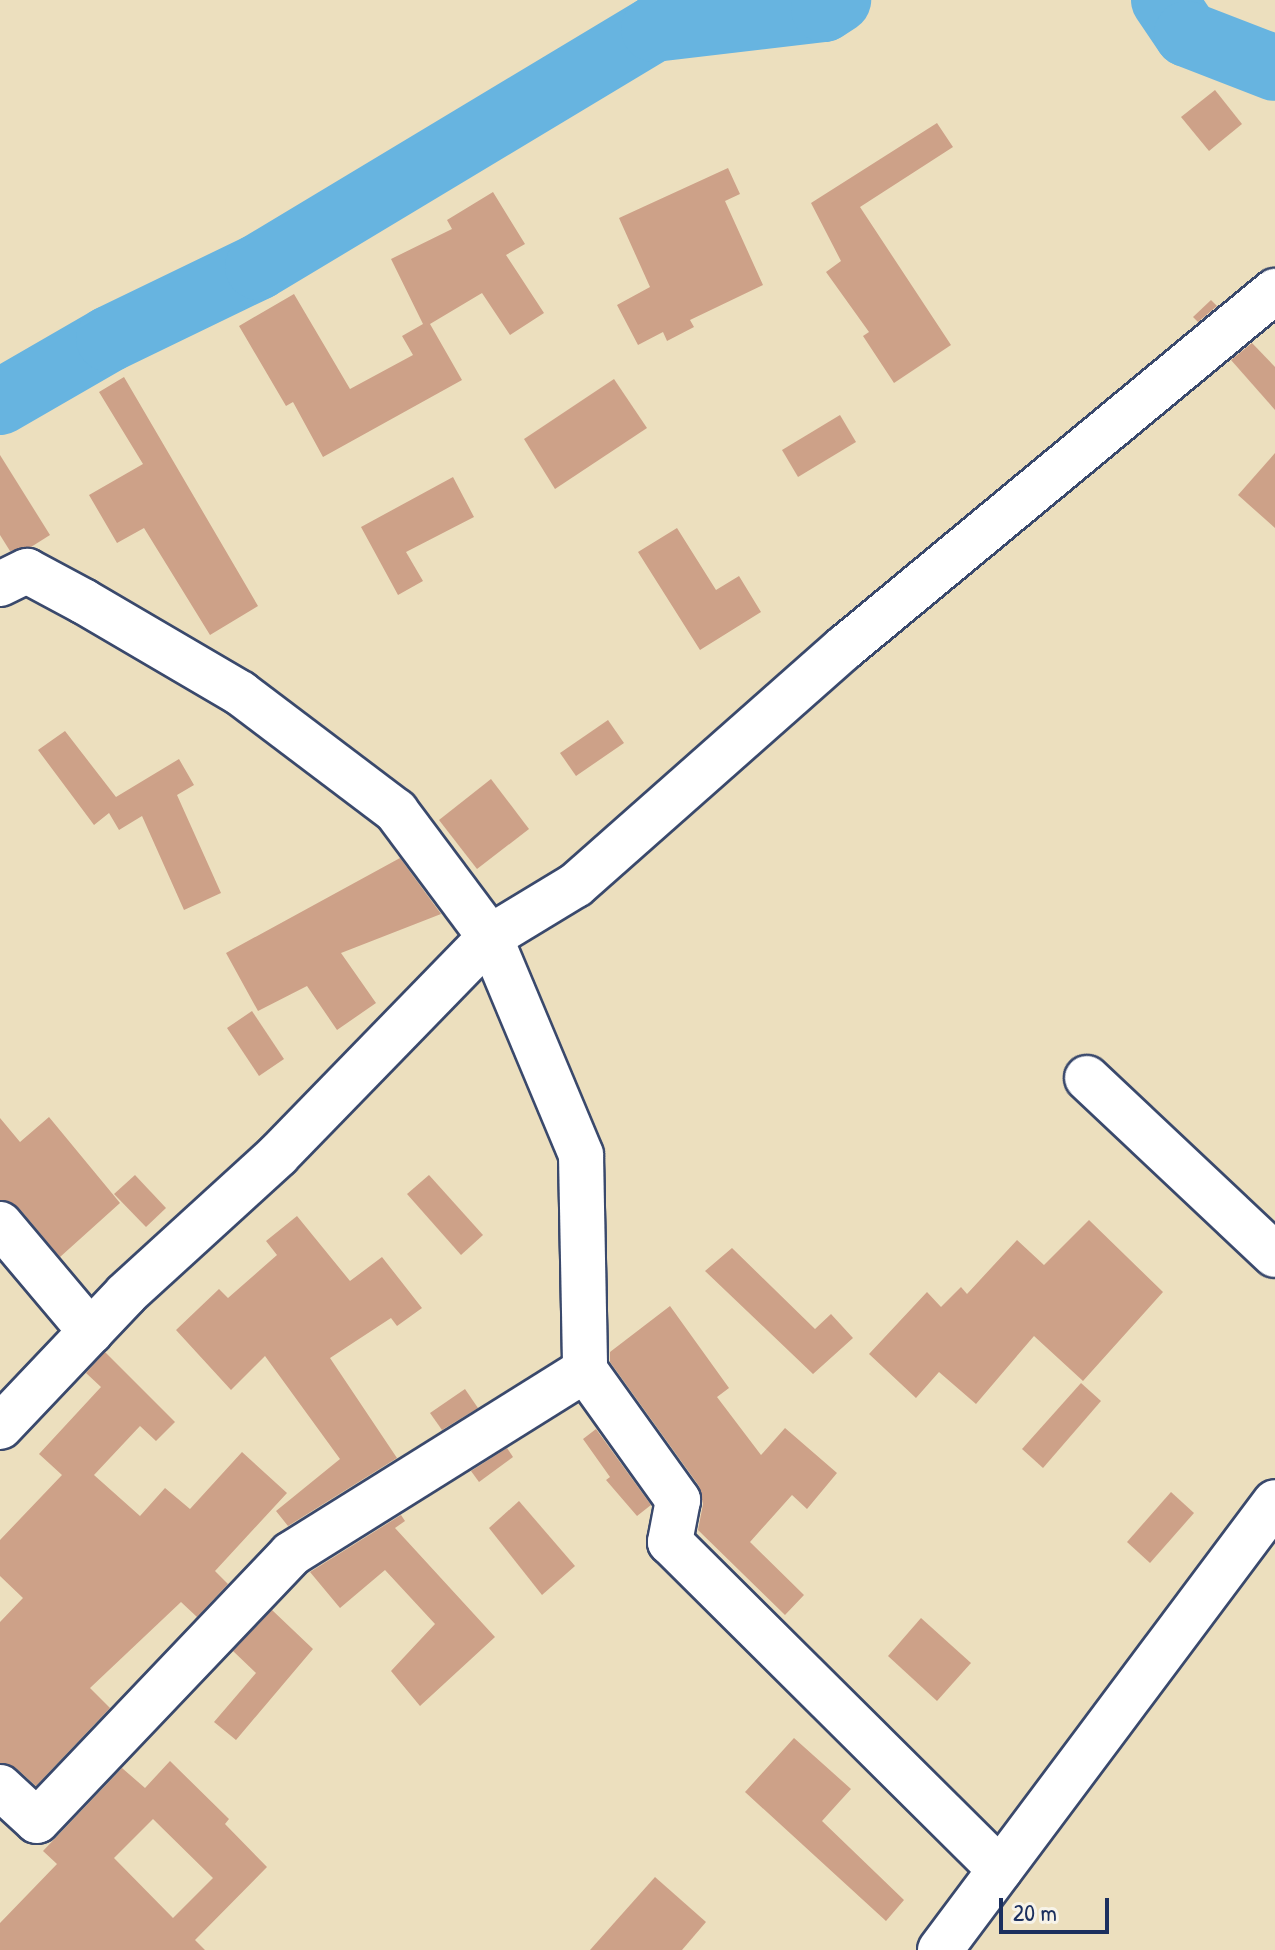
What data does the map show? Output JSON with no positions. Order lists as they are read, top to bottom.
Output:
{
  "scale_bar": "20 m"
}
